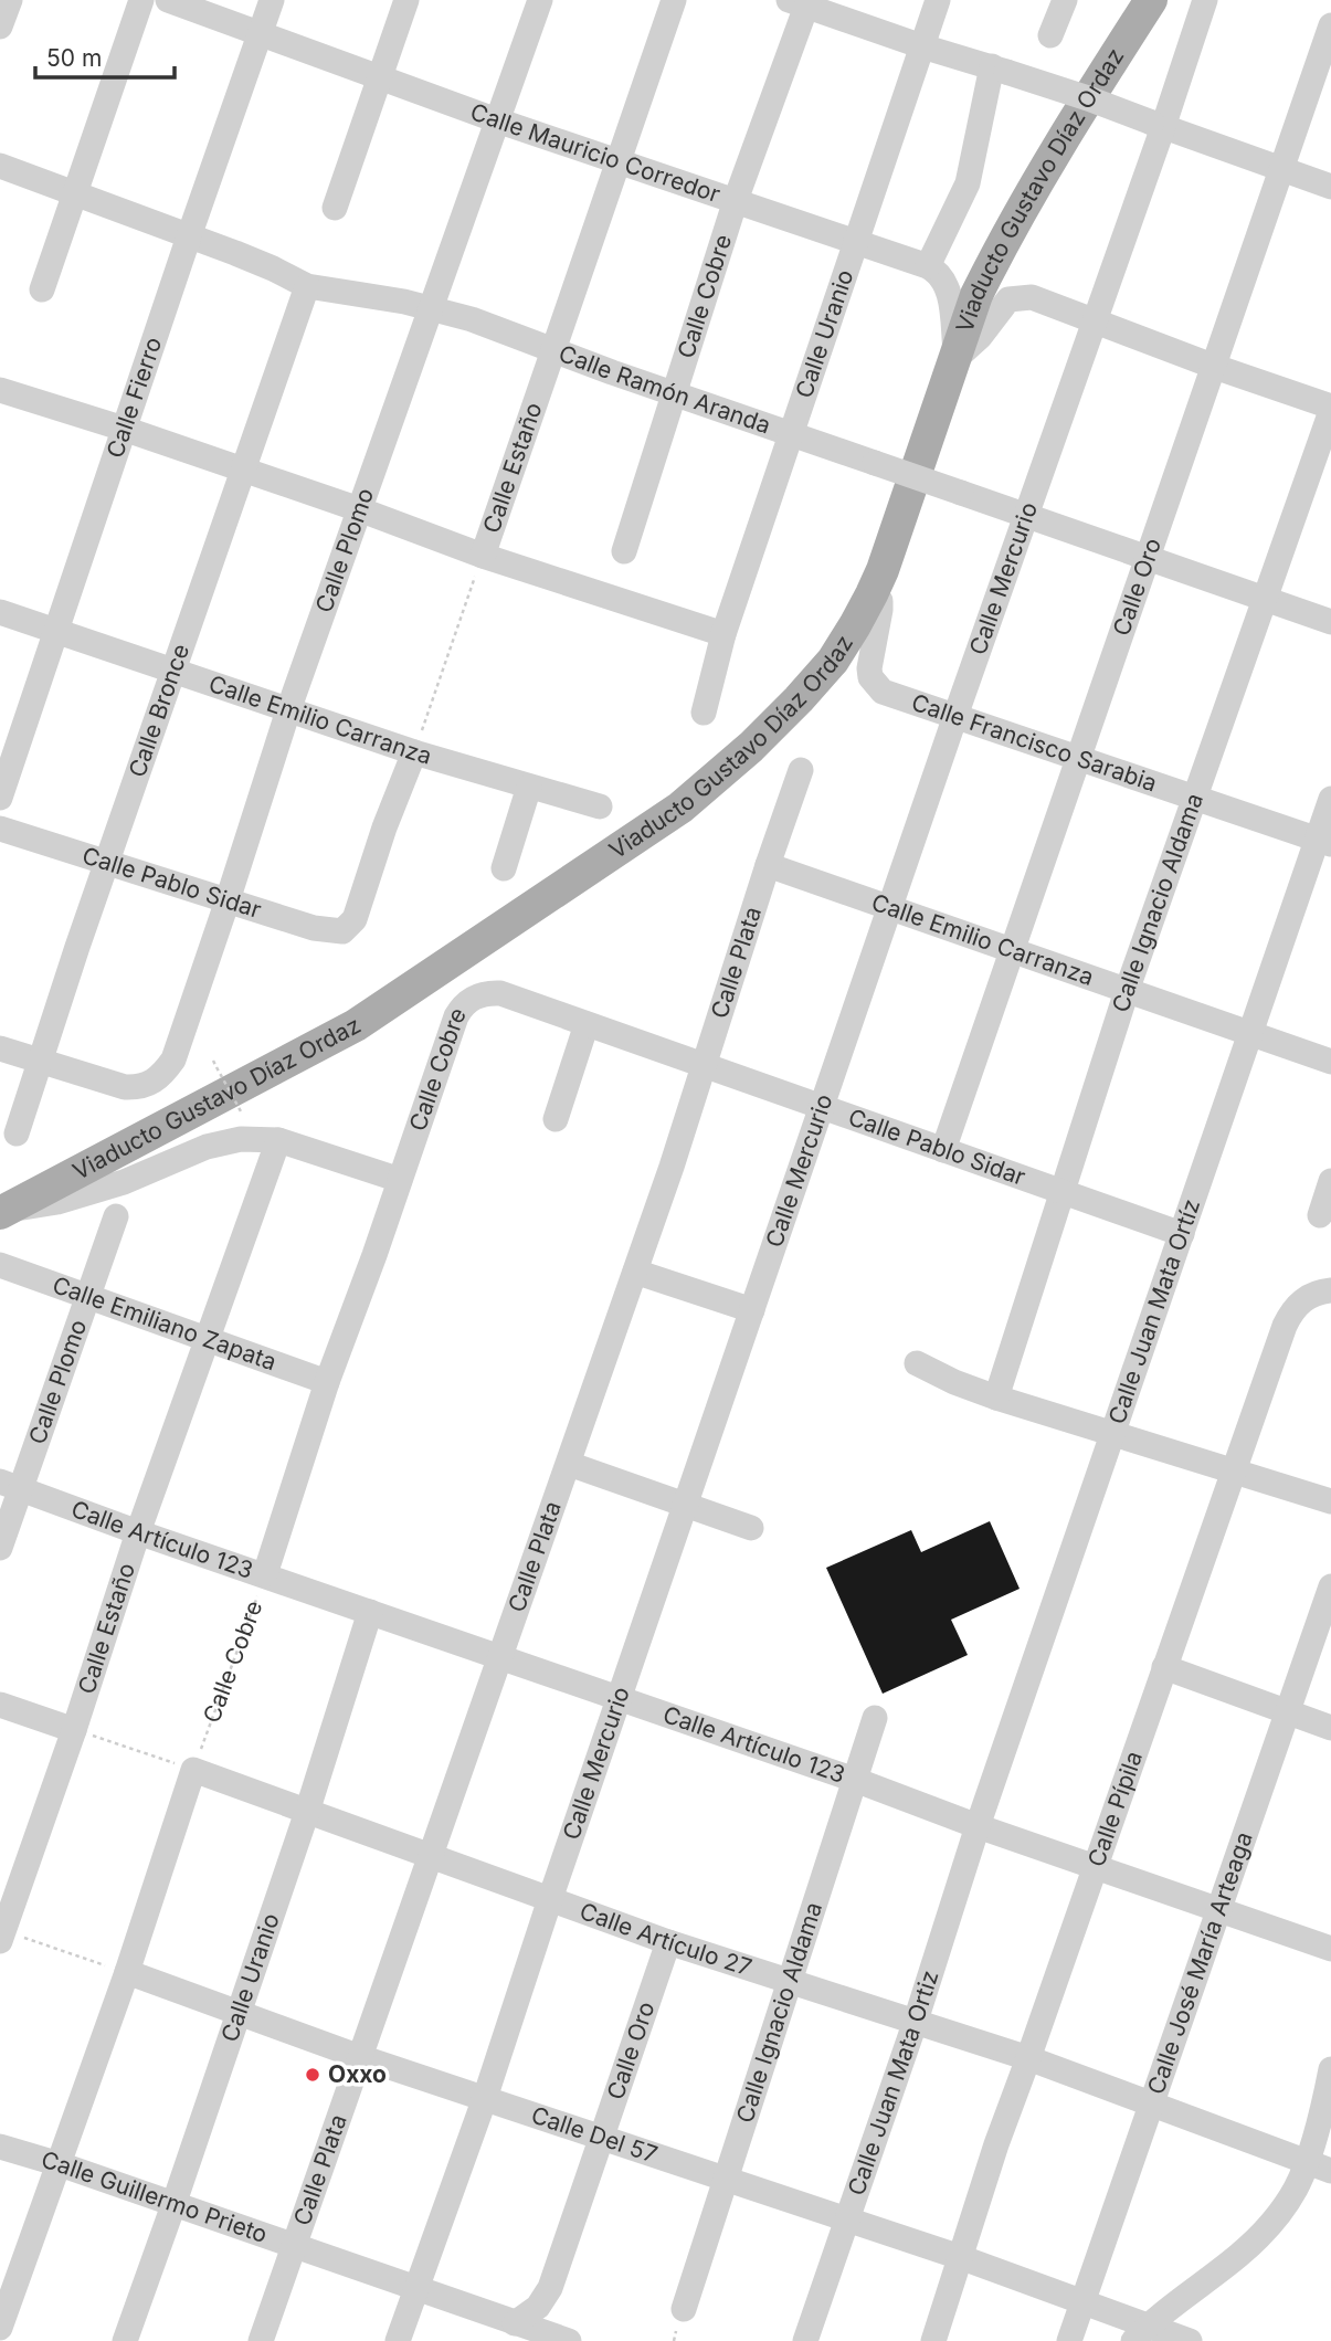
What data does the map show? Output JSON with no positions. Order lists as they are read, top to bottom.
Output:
{
  "streets": {
    "main road": ["Viaducto Gustavo Díaz Ordaz"],
    "street": [
      "Calle Mauricio Corredor",
      "Calle Cobre",
      "Calle Uranio",
      "Calle Ramón Aranda",
      "Calle Fierro",
      "Calle Estaño",
      "Calle Plomo",
      "Calle Mercurio",
      "Calle Oro",
      "Calle Bronce",
      "Calle Emilio Carranza",
      "Calle Francisco Sarabia",
      "Calle Pablo Sidar",
      "Calle Ignacio Aldama",
      "Calle Plata",
      "Calle Juan Mata Ortíz",
      "Calle Emiliano Zapata",
      "Calle Artículo 123",
      "Calle Pípila",
      "Calle Artículo 27",
      "Calle José María Arteaga",
      "Calle Juan Mata Ortiz",
      "Calle Del 57",
      "Calle Guillermo Prieto"
    ]
  },
  "crossings": [
    ["Calle Mauricio Corredor", "Calle Cobre"],
    ["Calle Mauricio Corredor", "Calle Uranio"],
    ["Calle Mauricio Corredor", "Calle Fierro"],
    ["Calle Mauricio Corredor", "Calle Estaño"],
    ["Calle Mauricio Corredor", "Calle Plomo"],
    ["Viaducto Gustavo Díaz Ordaz", "Calle Francisco Sarabia"],
    ["Calle Cobre", "Calle Ramón Aranda"],
    ["Calle Cobre", "Calle Pablo Sidar"],
    ["Calle Cobre", "Calle Emiliano Zapata"],
    ["Calle Cobre", "Calle Artículo 123"],
    ["Calle Cobre", "Calle Artículo 27"],
    ["Calle Uranio", "Calle Ramón Aranda"],
    ["Calle Uranio", "Calle Artículo 123"],
    ["Calle Uranio", "Calle Artículo 27"],
    ["Calle Uranio", "Calle Del 57"],
    ["Calle Uranio", "Calle Guillermo Prieto"],
    ["Calle Ramón Aranda", "Calle Fierro"],
    ["Calle Ramón Aranda", "Calle Estaño"],
    ["Calle Ramón Aranda", "Calle Plomo"],
    ["Calle Ramón Aranda", "Calle Mercurio"],
    ["Calle Ramón Aranda", "Calle Oro"],
    ["Calle Ramón Aranda", "Calle Bronce"],
    ["Calle Ramón Aranda", "Calle Ignacio Aldama"],
    ["Calle Fierro", "Calle Emilio Carranza"],
    ["Calle Estaño", "Calle Emilio Carranza"],
    ["Calle Estaño", "Calle Pablo Sidar"],
    ["Calle Estaño", "Calle Emiliano Zapata"],
    ["Calle Estaño", "Calle Artículo 123"],
    ["Calle Plomo", "Calle Bronce"],
    ["Calle Plomo", "Calle Emilio Carranza"],
    ["Calle Plomo", "Calle Pablo Sidar"],
    ["Calle Plomo", "Calle Emiliano Zapata"],
    ["Calle Plomo", "Calle Artículo 123"],
    ["Calle Mercurio", "Calle Emilio Carranza"],
    ["Calle Mercurio", "Calle Francisco Sarabia"],
    ["Calle Mercurio", "Calle Pablo Sidar"],
    ["Calle Mercurio", "Calle Artículo 123"],
    ["Calle Mercurio", "Calle Artículo 27"],
    ["Calle Mercurio", "Calle Del 57"],
    ["Calle Mercurio", "Calle Guillermo Prieto"],
    ["Calle Oro", "Calle Emilio Carranza"],
    ["Calle Oro", "Calle Francisco Sarabia"],
    ["Calle Oro", "Calle Pablo Sidar"],
    ["Calle Oro", "Calle Artículo 27"],
    ["Calle Oro", "Calle Del 57"],
    ["Calle Oro", "Calle Guillermo Prieto"],
    ["Calle Bronce", "Calle Emilio Carranza"],
    ["Calle Bronce", "Calle Pablo Sidar"],
    ["Calle Emilio Carranza", "Calle Pablo Sidar"],
    ["Calle Emilio Carranza", "Calle Ignacio Aldama"],
    ["Calle Emilio Carranza", "Calle Plata"],
    ["Calle Emilio Carranza", "Calle Juan Mata Ortíz"],
    ["Calle Francisco Sarabia", "Calle Ignacio Aldama"],
    ["Calle Francisco Sarabia", "Calle Juan Mata Ortíz"],
    ["Calle Pablo Sidar", "Calle Ignacio Aldama"],
    ["Calle Pablo Sidar", "Calle Plata"],
    ["Calle Pablo Sidar", "Calle Juan Mata Ortíz"],
    ["Calle Ignacio Aldama", "Calle Artículo 123"],
    ["Calle Ignacio Aldama", "Calle Artículo 27"],
    ["Calle Ignacio Aldama", "Calle Del 57"],
    ["Calle Plata", "Calle Artículo 123"],
    ["Calle Plata", "Calle Artículo 27"],
    ["Calle Plata", "Calle Del 57"],
    ["Calle Plata", "Calle Guillermo Prieto"],
    ["Calle Juan Mata Ortíz", "Calle Artículo 123"],
    ["Calle Juan Mata Ortíz", "Calle Juan Mata Ortiz"],
    ["Calle Artículo 123", "Calle Pípila"],
    ["Calle Artículo 123", "Calle José María Arteaga"],
    ["Calle Artículo 123", "Calle Juan Mata Ortiz"],
    ["Calle Pípila", "Calle Artículo 27"],
    ["Calle Pípila", "Calle Del 57"],
    ["Calle Artículo 27", "Calle José María Arteaga"],
    ["Calle Artículo 27", "Calle Juan Mata Ortiz"],
    ["Calle José María Arteaga", "Calle Del 57"],
    ["Calle Juan Mata Ortiz", "Calle Del 57"]
  ],
  "places": ["Oxxo"],
  "scale_bar": "50 m"
}
